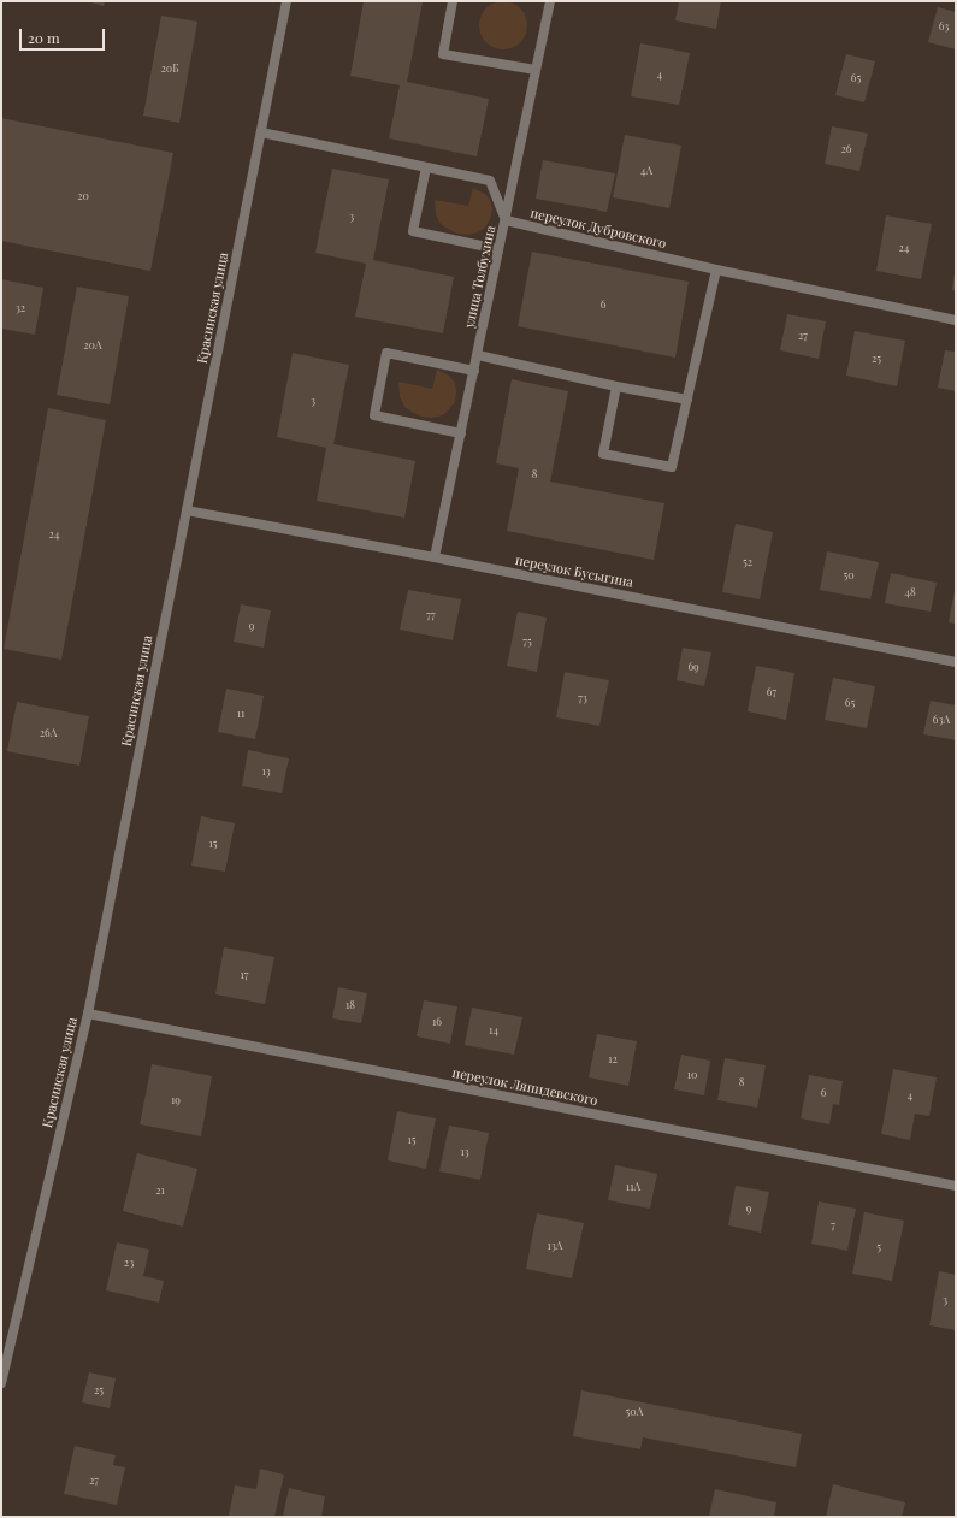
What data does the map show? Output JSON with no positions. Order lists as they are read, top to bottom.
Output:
{
  "streets": {
    "street": [
      "переулок Дубровского",
      "улица Толбухина",
      "Красинская улица",
      "переулок Бусыгина",
      "переулок Ляпидевского"
    ]
  },
  "crossings": [
    ["переулок Дубровского", "улица Толбухина"],
    ["улица Толбухина", "переулок Бусыгина"],
    ["Красинская улица", "переулок Бусыгина"],
    ["Красинская улица", "переулок Ляпидевского"]
  ],
  "house_numbers": [
    "63",
    "20Б",
    "4",
    "65",
    "26",
    "4А",
    "20",
    "3",
    "24",
    "6",
    "32",
    "27",
    "20А",
    "25",
    "3",
    "8",
    "24",
    "52",
    "50",
    "48",
    "77",
    "9",
    "75",
    "69",
    "67",
    "73",
    "65",
    "11",
    "63А",
    "26А",
    "13",
    "15",
    "17",
    "18",
    "16",
    "14",
    "12",
    "10",
    "8",
    "6",
    "4",
    "19",
    "15",
    "13",
    "11А",
    "21",
    "9",
    "7",
    "13А",
    "5",
    "23",
    "3",
    "25",
    "50А",
    "27"
  ],
  "scale_bar": "20 m"
}
